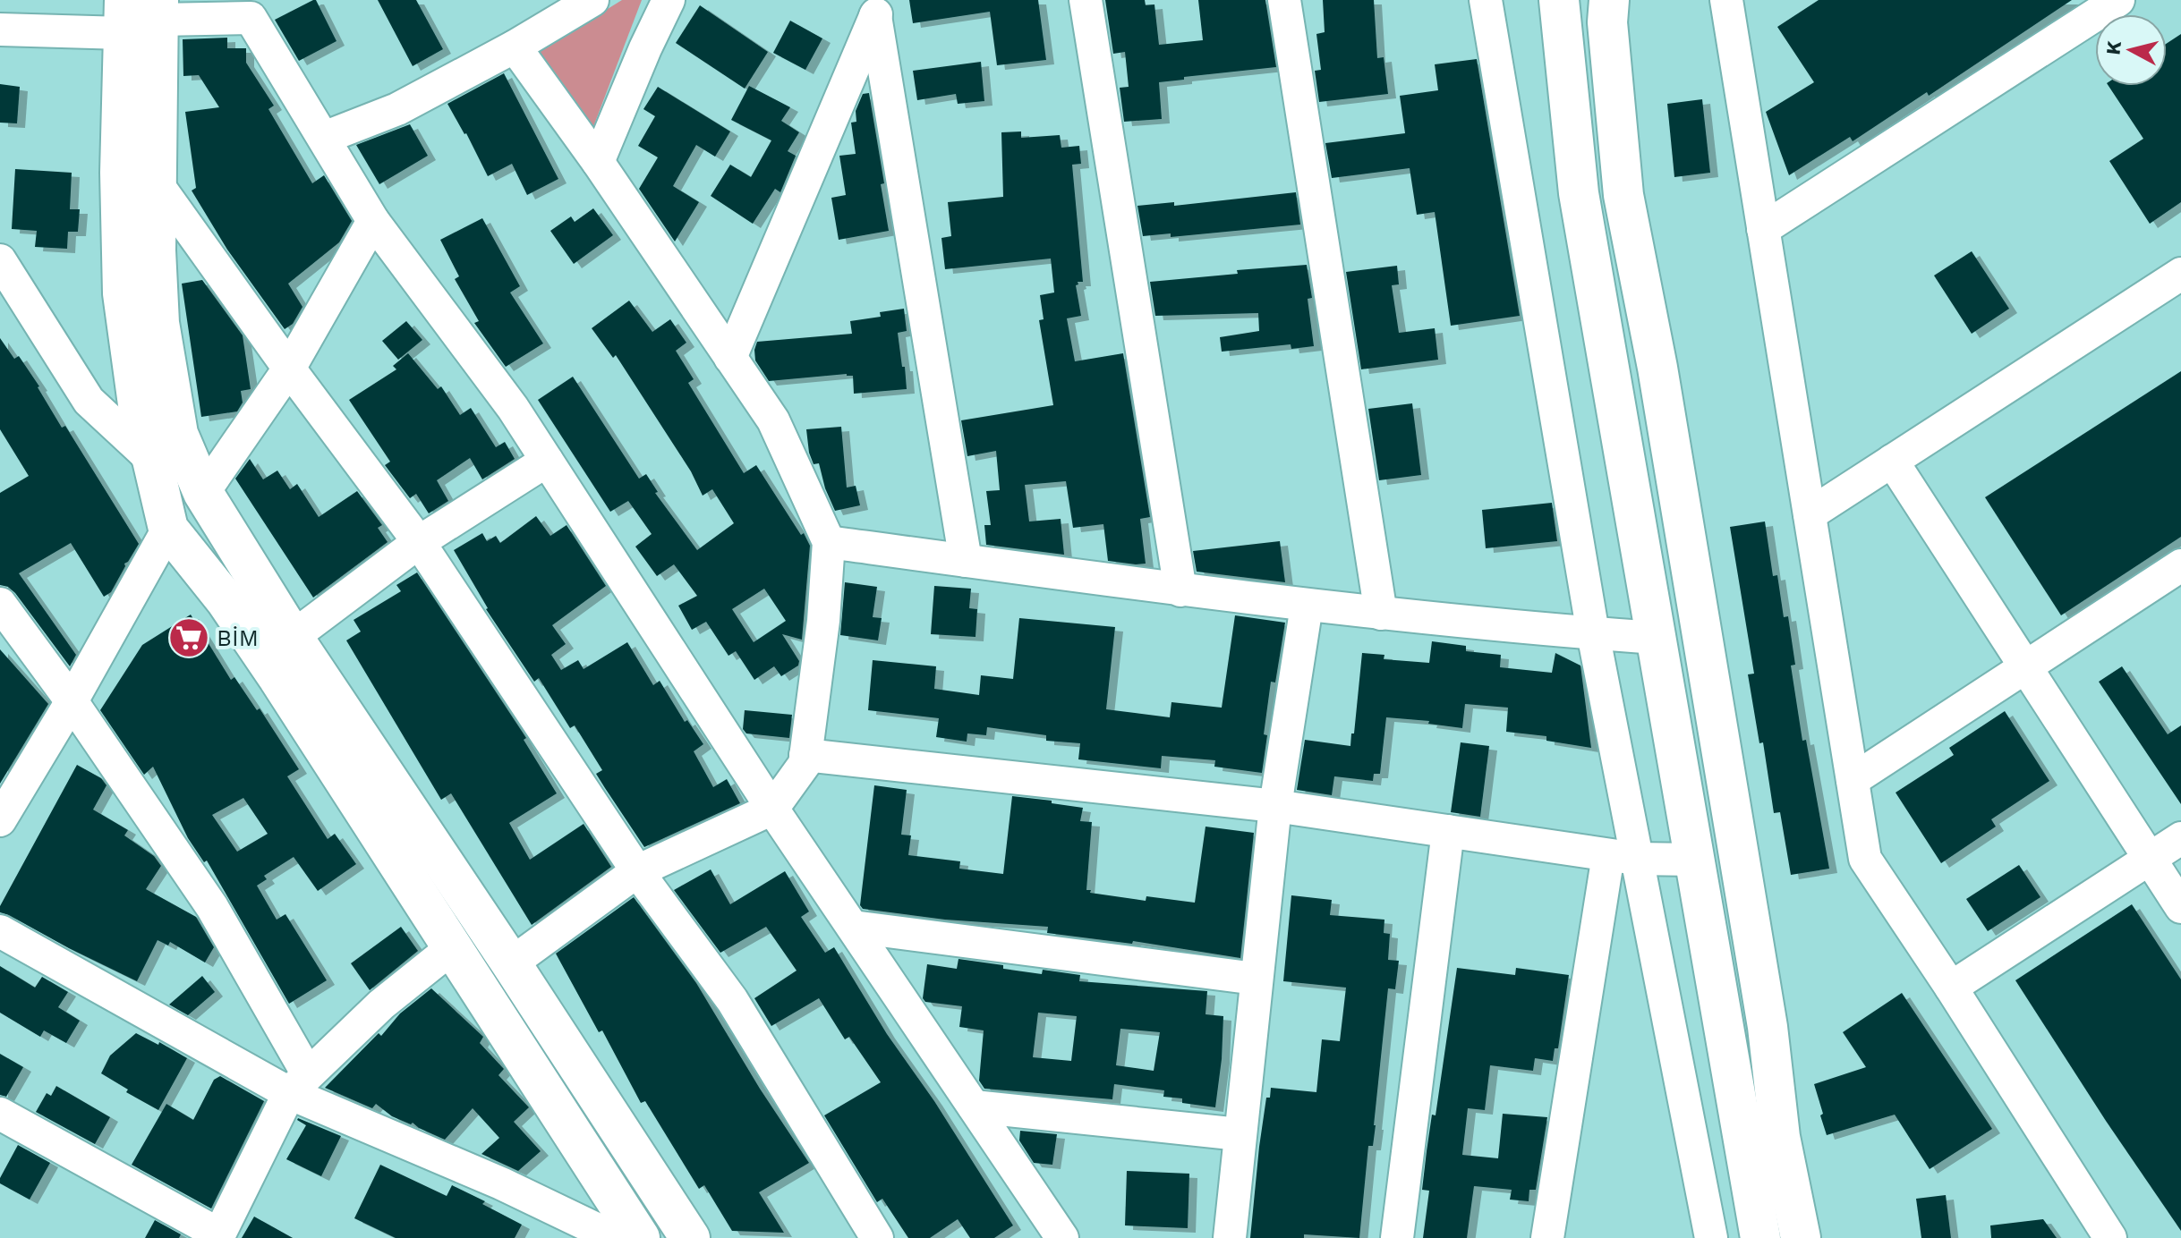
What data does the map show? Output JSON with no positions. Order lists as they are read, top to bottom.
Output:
{
  "places": {
    "supermarket": ["BİM"]
  },
  "north": "left"
}
